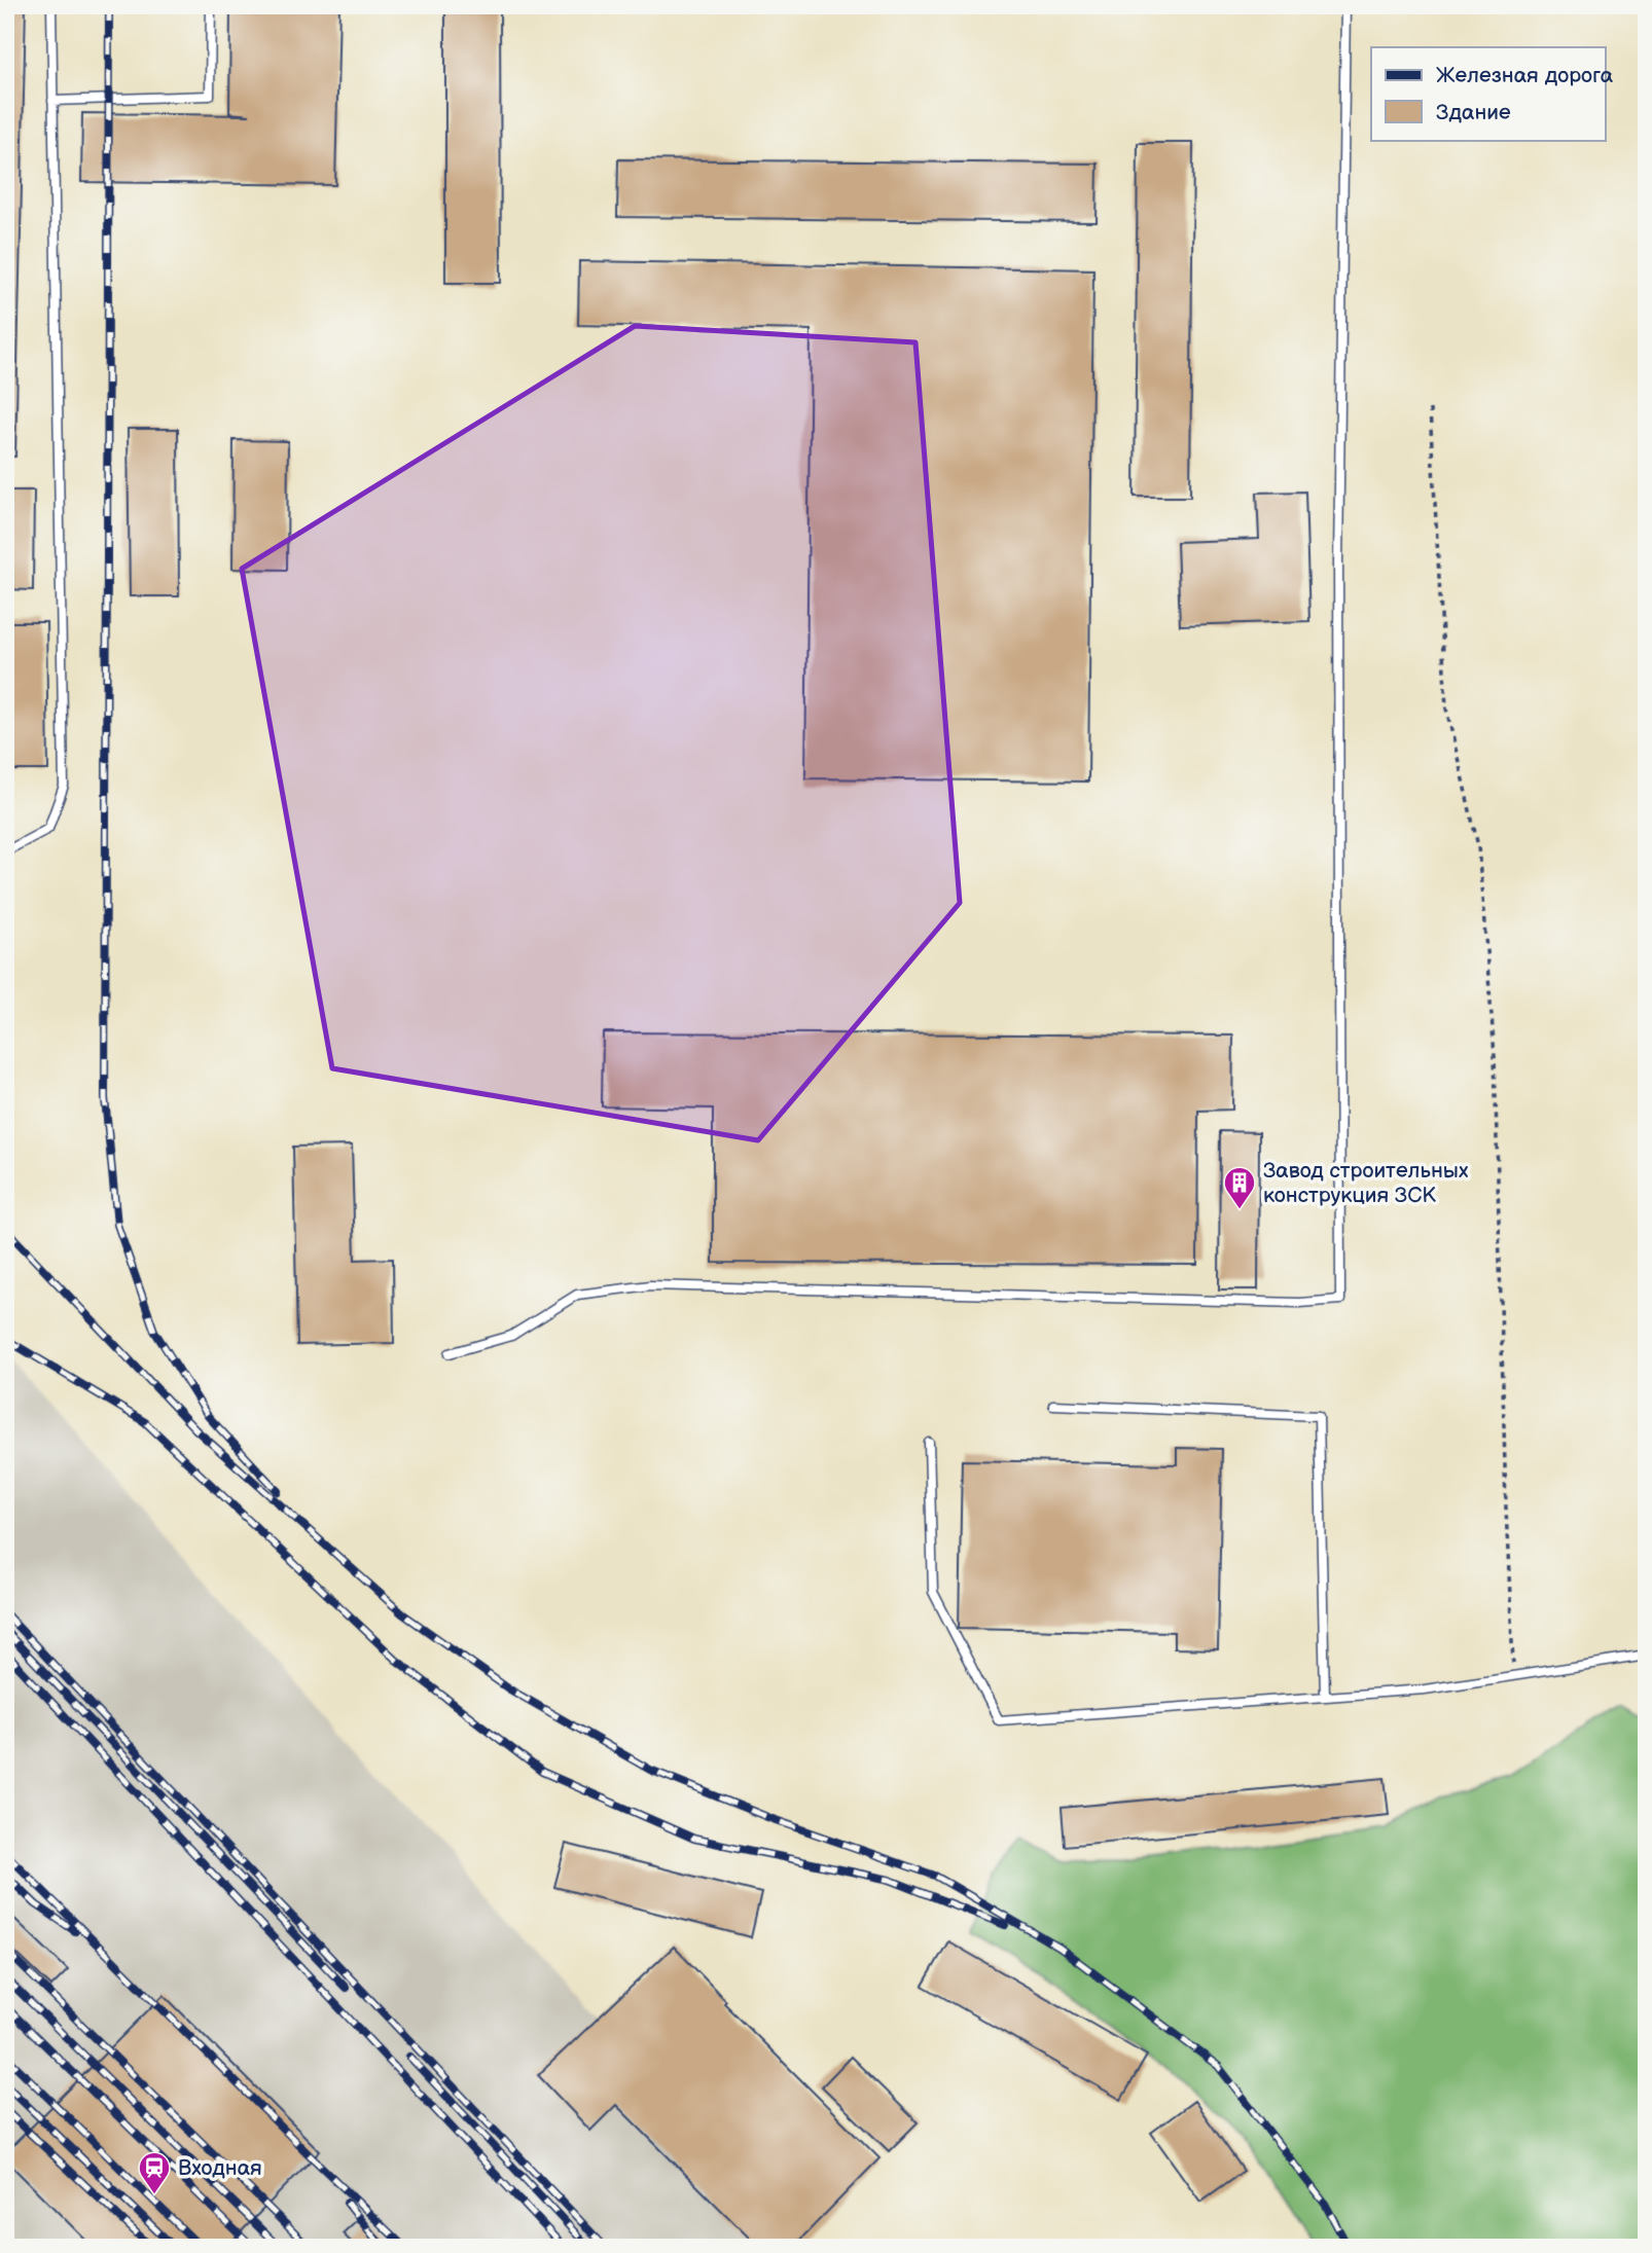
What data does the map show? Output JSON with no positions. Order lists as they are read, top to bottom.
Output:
{
  "places": {
    "building": ["Завод строительных конструкция ЗСК"],
    "station": ["Входная"]
  },
  "legend": ["Железная дорога", "Здание"]
}
